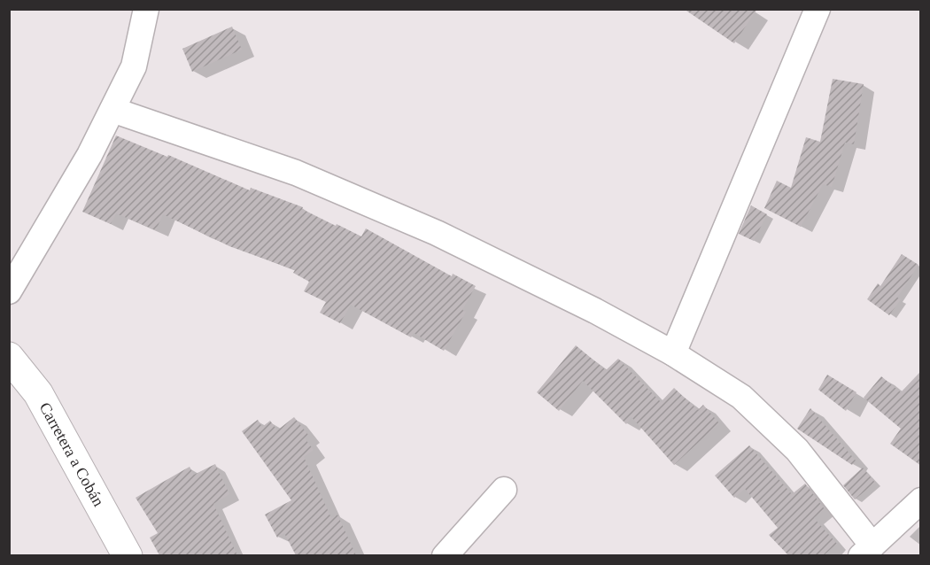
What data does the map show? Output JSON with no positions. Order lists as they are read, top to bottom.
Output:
{
  "streets": {
    "street": ["Carretera a Cobán"]
  }
}
